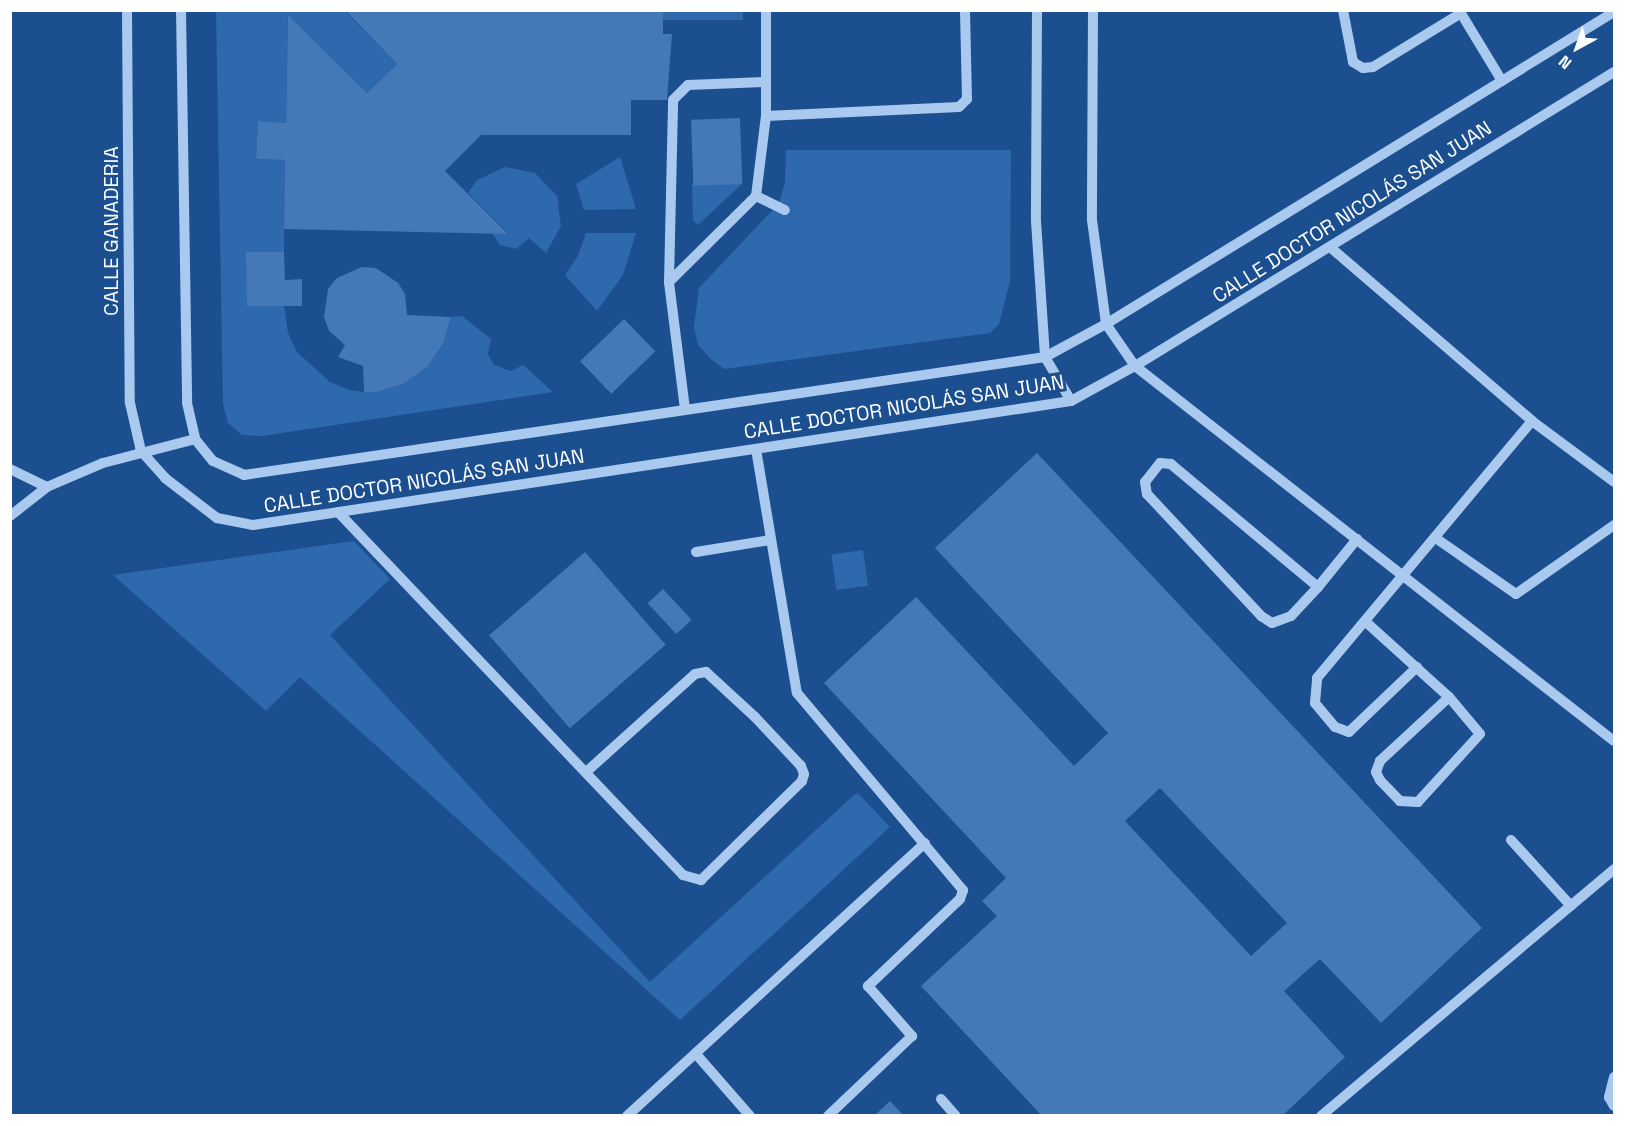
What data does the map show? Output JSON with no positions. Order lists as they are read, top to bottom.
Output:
{
  "streets": {
    "street": ["CALLE DOCTOR NICOLÁS SAN JUAN", "CALLE GANADERIA"]
  },
  "crossings": [
    ["CALLE DOCTOR NICOLÁS SAN JUAN", "CALLE GANADERIA"]
  ],
  "north": "bottom left"
}
